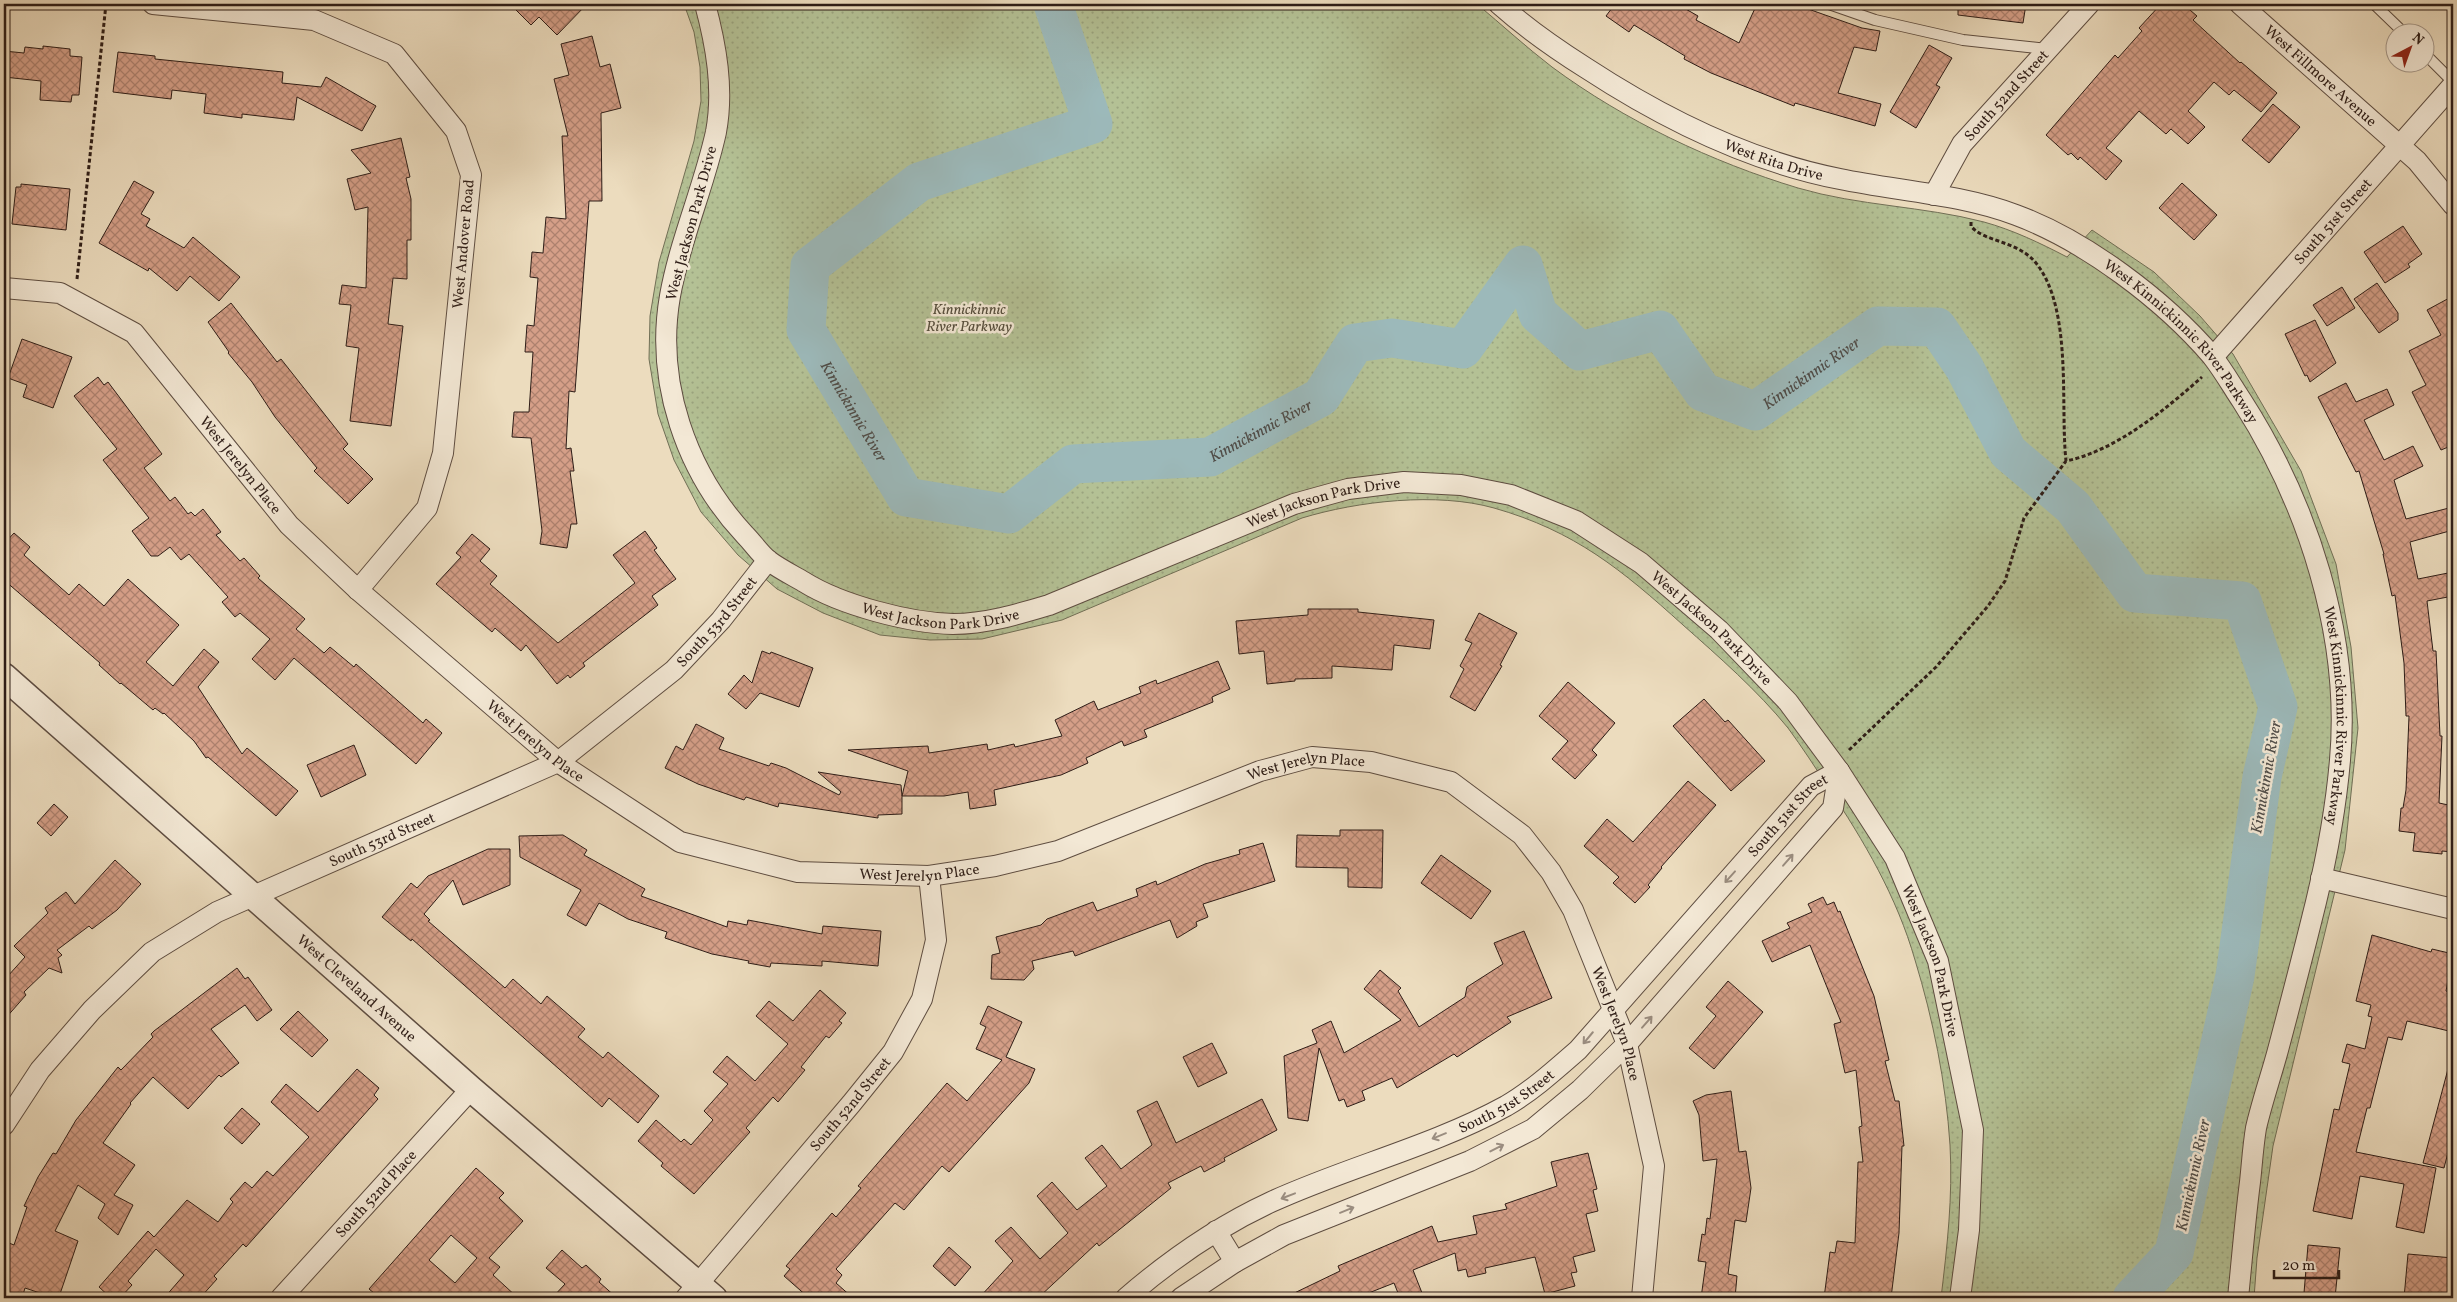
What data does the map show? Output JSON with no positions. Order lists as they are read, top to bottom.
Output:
{
  "streets": {
    "street": [
      "West Fillmore Avenue",
      "South 52nd Street",
      "West Rita Drive",
      "South 51st Street",
      "West Jackson Park Drive",
      "West Andover Road",
      "West Kinnickinnic River Parkway",
      "West Jerelyn Place",
      "South 53rd Street",
      "West Cleveland Avenue",
      "South 52nd Place"
    ]
  },
  "crossings": [
    ["West Fillmore Avenue", "South 51st Street"],
    ["South 52nd Street", "West Rita Drive"],
    ["South 52nd Street", "West Jerelyn Place"],
    ["South 52nd Street", "West Cleveland Avenue"],
    ["West Rita Drive", "West Kinnickinnic River Parkway"],
    ["South 51st Street", "West Jackson Park Drive"],
    ["South 51st Street", "West Kinnickinnic River Parkway"],
    ["South 51st Street", "West Jerelyn Place"],
    ["West Jackson Park Drive", "South 53rd Street"],
    ["West Andover Road", "West Jerelyn Place"],
    ["West Jerelyn Place", "South 53rd Street"],
    ["South 53rd Street", "West Cleveland Avenue"],
    ["West Cleveland Avenue", "South 52nd Place"]
  ],
  "water": ["Kinnickinnic River"],
  "parks": ["Kinnickinnic River Parkway"],
  "scale_bar": "20 m",
  "north": "top right"
}
